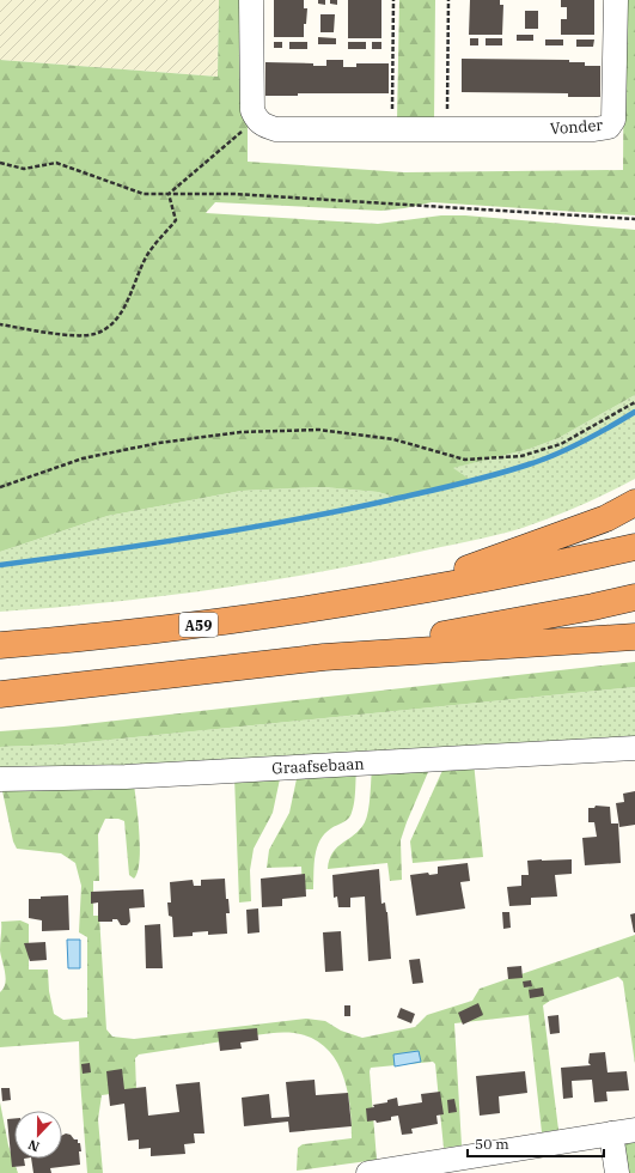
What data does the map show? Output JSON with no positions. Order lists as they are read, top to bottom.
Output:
{
  "streets": {
    "highway": ["A59"],
    "street": ["Vonder", "Graafsebaan"]
  },
  "scale_bar": "50 m",
  "north": "bottom"
}
